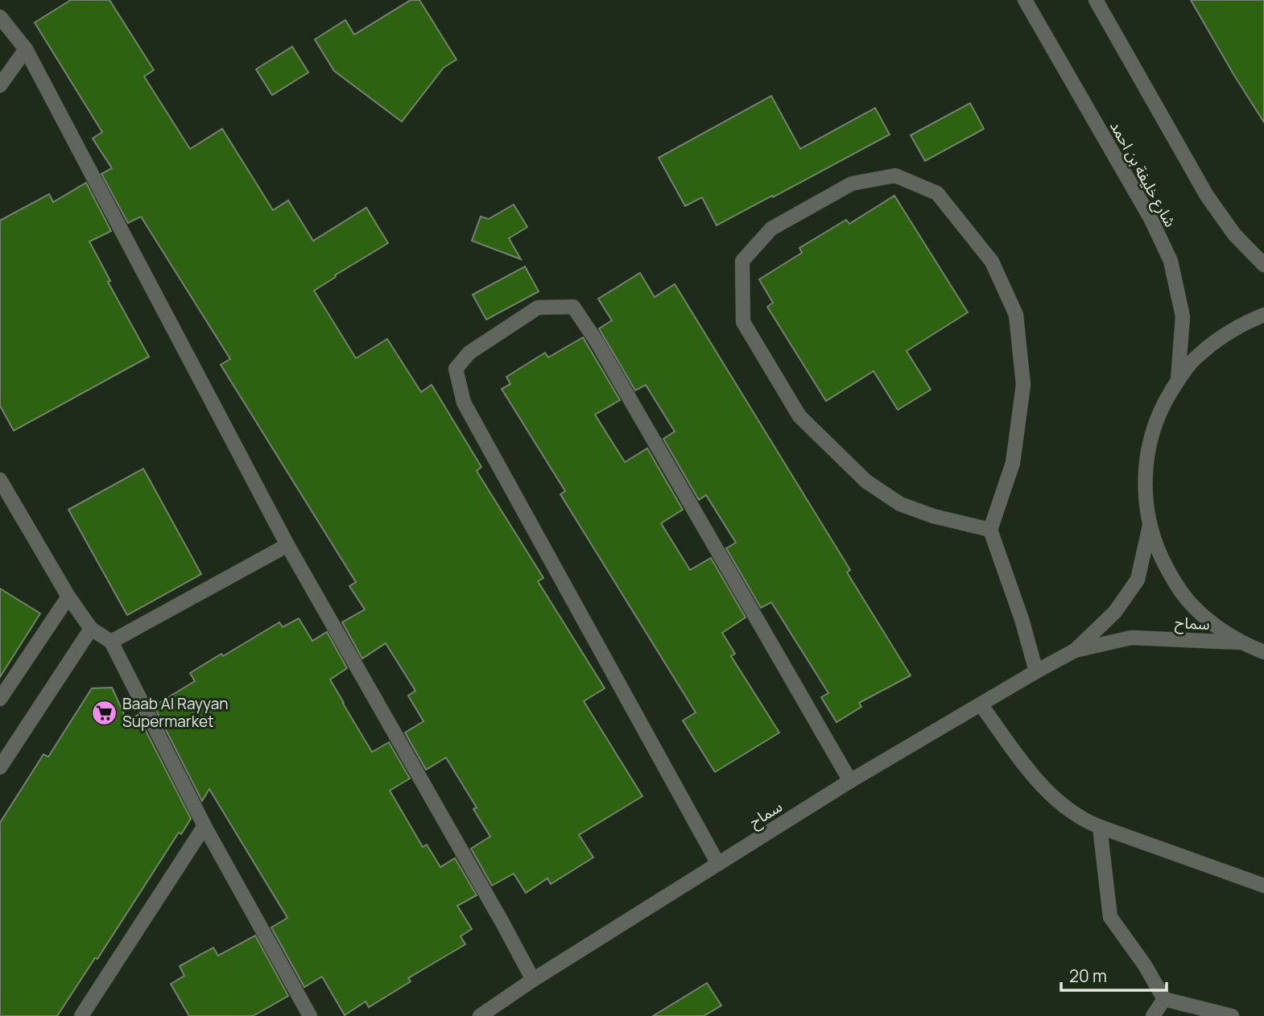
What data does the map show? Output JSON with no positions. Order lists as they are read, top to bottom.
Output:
{
  "streets": {
    "street": ["شارع خليفة بن احمد", "سماح"]
  },
  "places": {
    "supermarket": ["Baab Al Rayyan Supermarket"]
  },
  "scale_bar": "20 m"
}
